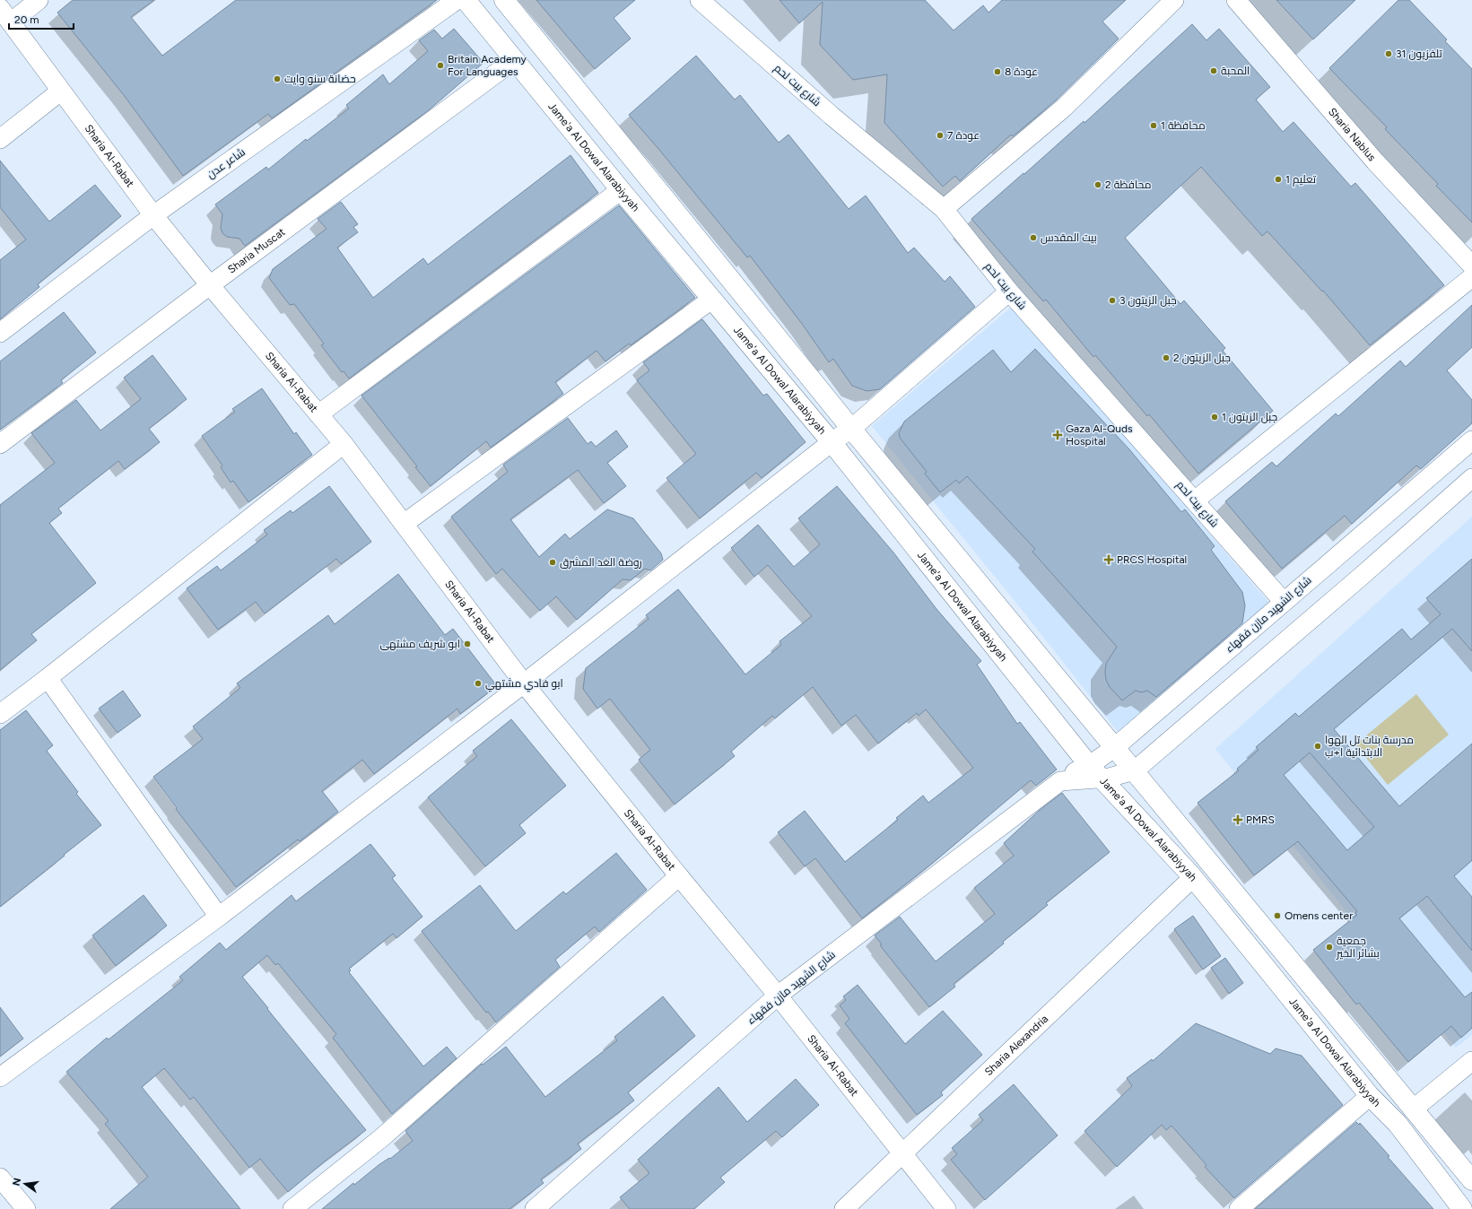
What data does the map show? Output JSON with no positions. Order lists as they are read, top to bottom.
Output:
{
  "streets": {
    "main road": ["Jame'a Al Dowal Alarabiyyah"],
    "street": [
      "شارع بيت لحم",
      "Sharia Nablus",
      "Sharia Al-Rabat",
      "شاعر عدن",
      "Sharia Muscat",
      "شارع الشهيد مازن فقهاء",
      "Sharia Alexandria"
    ]
  },
  "crossings": [
    ["شارع بيت لحم", "شارع الشهيد مازن فقهاء"],
    ["Sharia Al-Rabat", "شاعر عدن"],
    ["Sharia Al-Rabat", "Sharia Muscat"],
    ["Sharia Al-Rabat", "شارع الشهيد مازن فقهاء"],
    ["Sharia Al-Rabat", "Sharia Alexandria"],
    ["Jame'a Al Dowal Alarabiyyah", "Sharia Muscat"],
    ["Jame'a Al Dowal Alarabiyyah", "شارع الشهيد مازن فقهاء"]
  ],
  "places": {
    "other": [
      "تلفزيون 31",
      "Britain Academy For Languages",
      "المحبة",
      "عودة 8",
      "حضانة سنو وايت",
      "محافظة 1",
      "عودة 7",
      "تعليم 1",
      "محافظة 2",
      "بيت المقدس",
      "جبل الزيتون 3",
      "جبل الزيتون 2",
      "جبل الزيتون 1",
      "روضة الغد المشرق",
      "ابو شريف مشتهى",
      "ابو فادي مشتهي",
      "مدرسة بنات تل الهوا الابتدائية ا+ب",
      "Omens center",
      "جمعية بشائر الخير"
    ],
    "health": ["Gaza Al-Quds Hospital", "PRCS Hospital", "PMRS"]
  },
  "scale_bar": "20 m",
  "north": "left"
}
